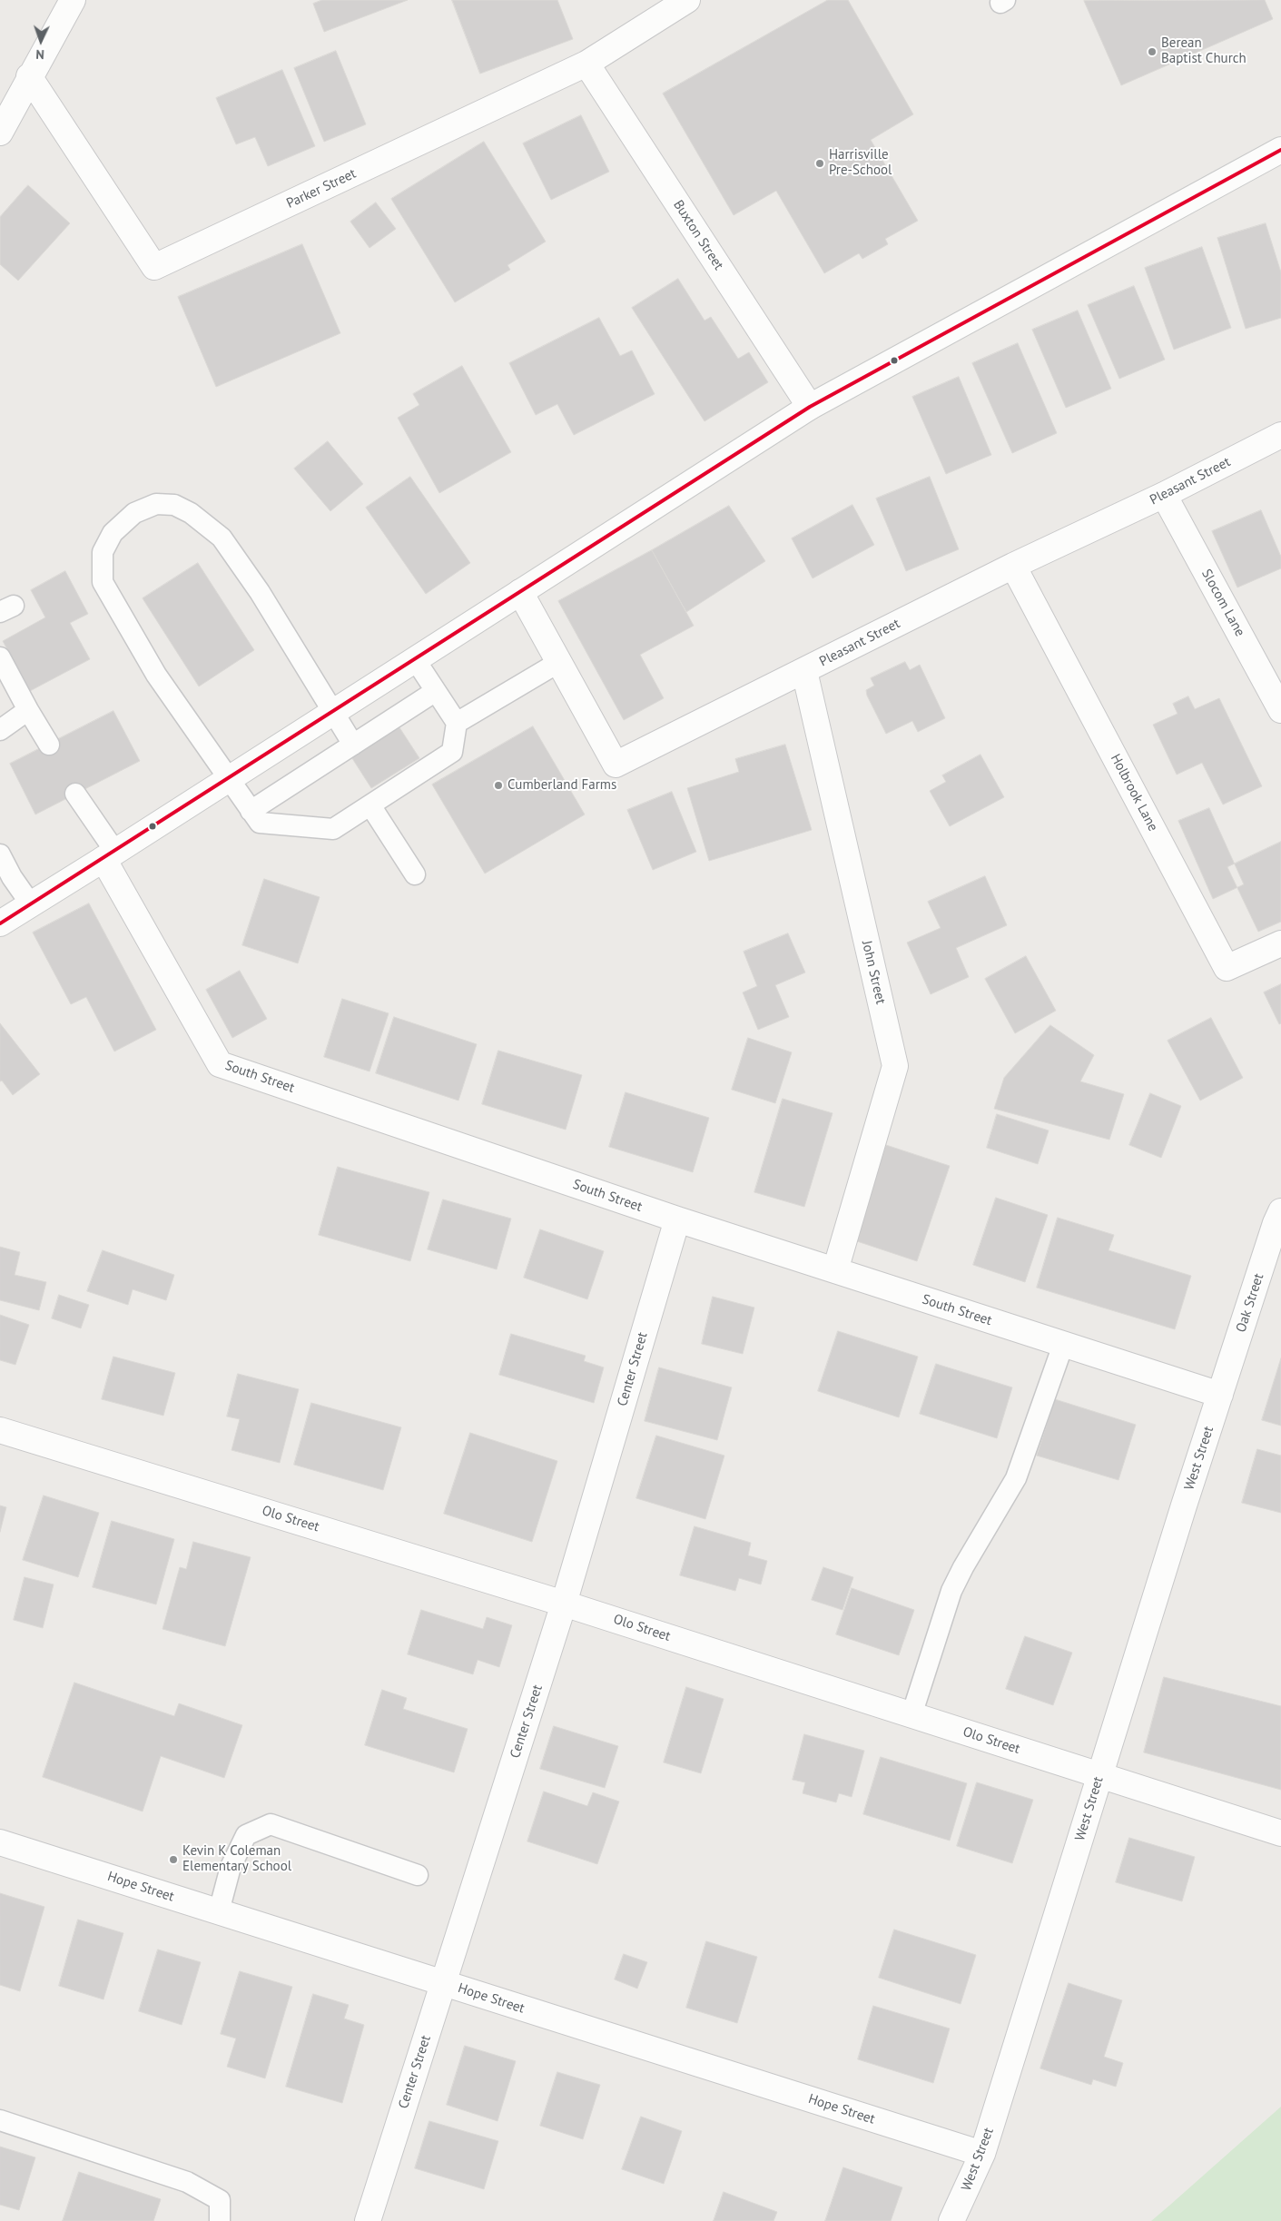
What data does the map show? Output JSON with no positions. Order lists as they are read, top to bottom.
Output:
{
  "streets": {
    "street": [
      "Parker Street",
      "Buxton Street",
      "Pleasant Street",
      "Slocom Lane",
      "Holbrook Lane",
      "John Street",
      "South Street",
      "Oak Street",
      "Center Street",
      "West Street",
      "Olo Street",
      "Hope Street"
    ]
  },
  "crossings": [
    ["Parker Street", "Buxton Street"],
    ["Pleasant Street", "Slocom Lane"],
    ["Pleasant Street", "Holbrook Lane"],
    ["Pleasant Street", "John Street"],
    ["John Street", "South Street"],
    ["South Street", "Oak Street"],
    ["South Street", "Center Street"],
    ["South Street", "West Street"],
    ["Oak Street", "West Street"],
    ["Center Street", "Olo Street"],
    ["Center Street", "Hope Street"],
    ["West Street", "Olo Street"],
    ["West Street", "Hope Street"]
  ],
  "places": [
    "Berean Baptist Church",
    "Harrisville Pre-School",
    "Cumberland Farms",
    "Kevin K Coleman Elementary School"
  ],
  "north": "bottom"
}
